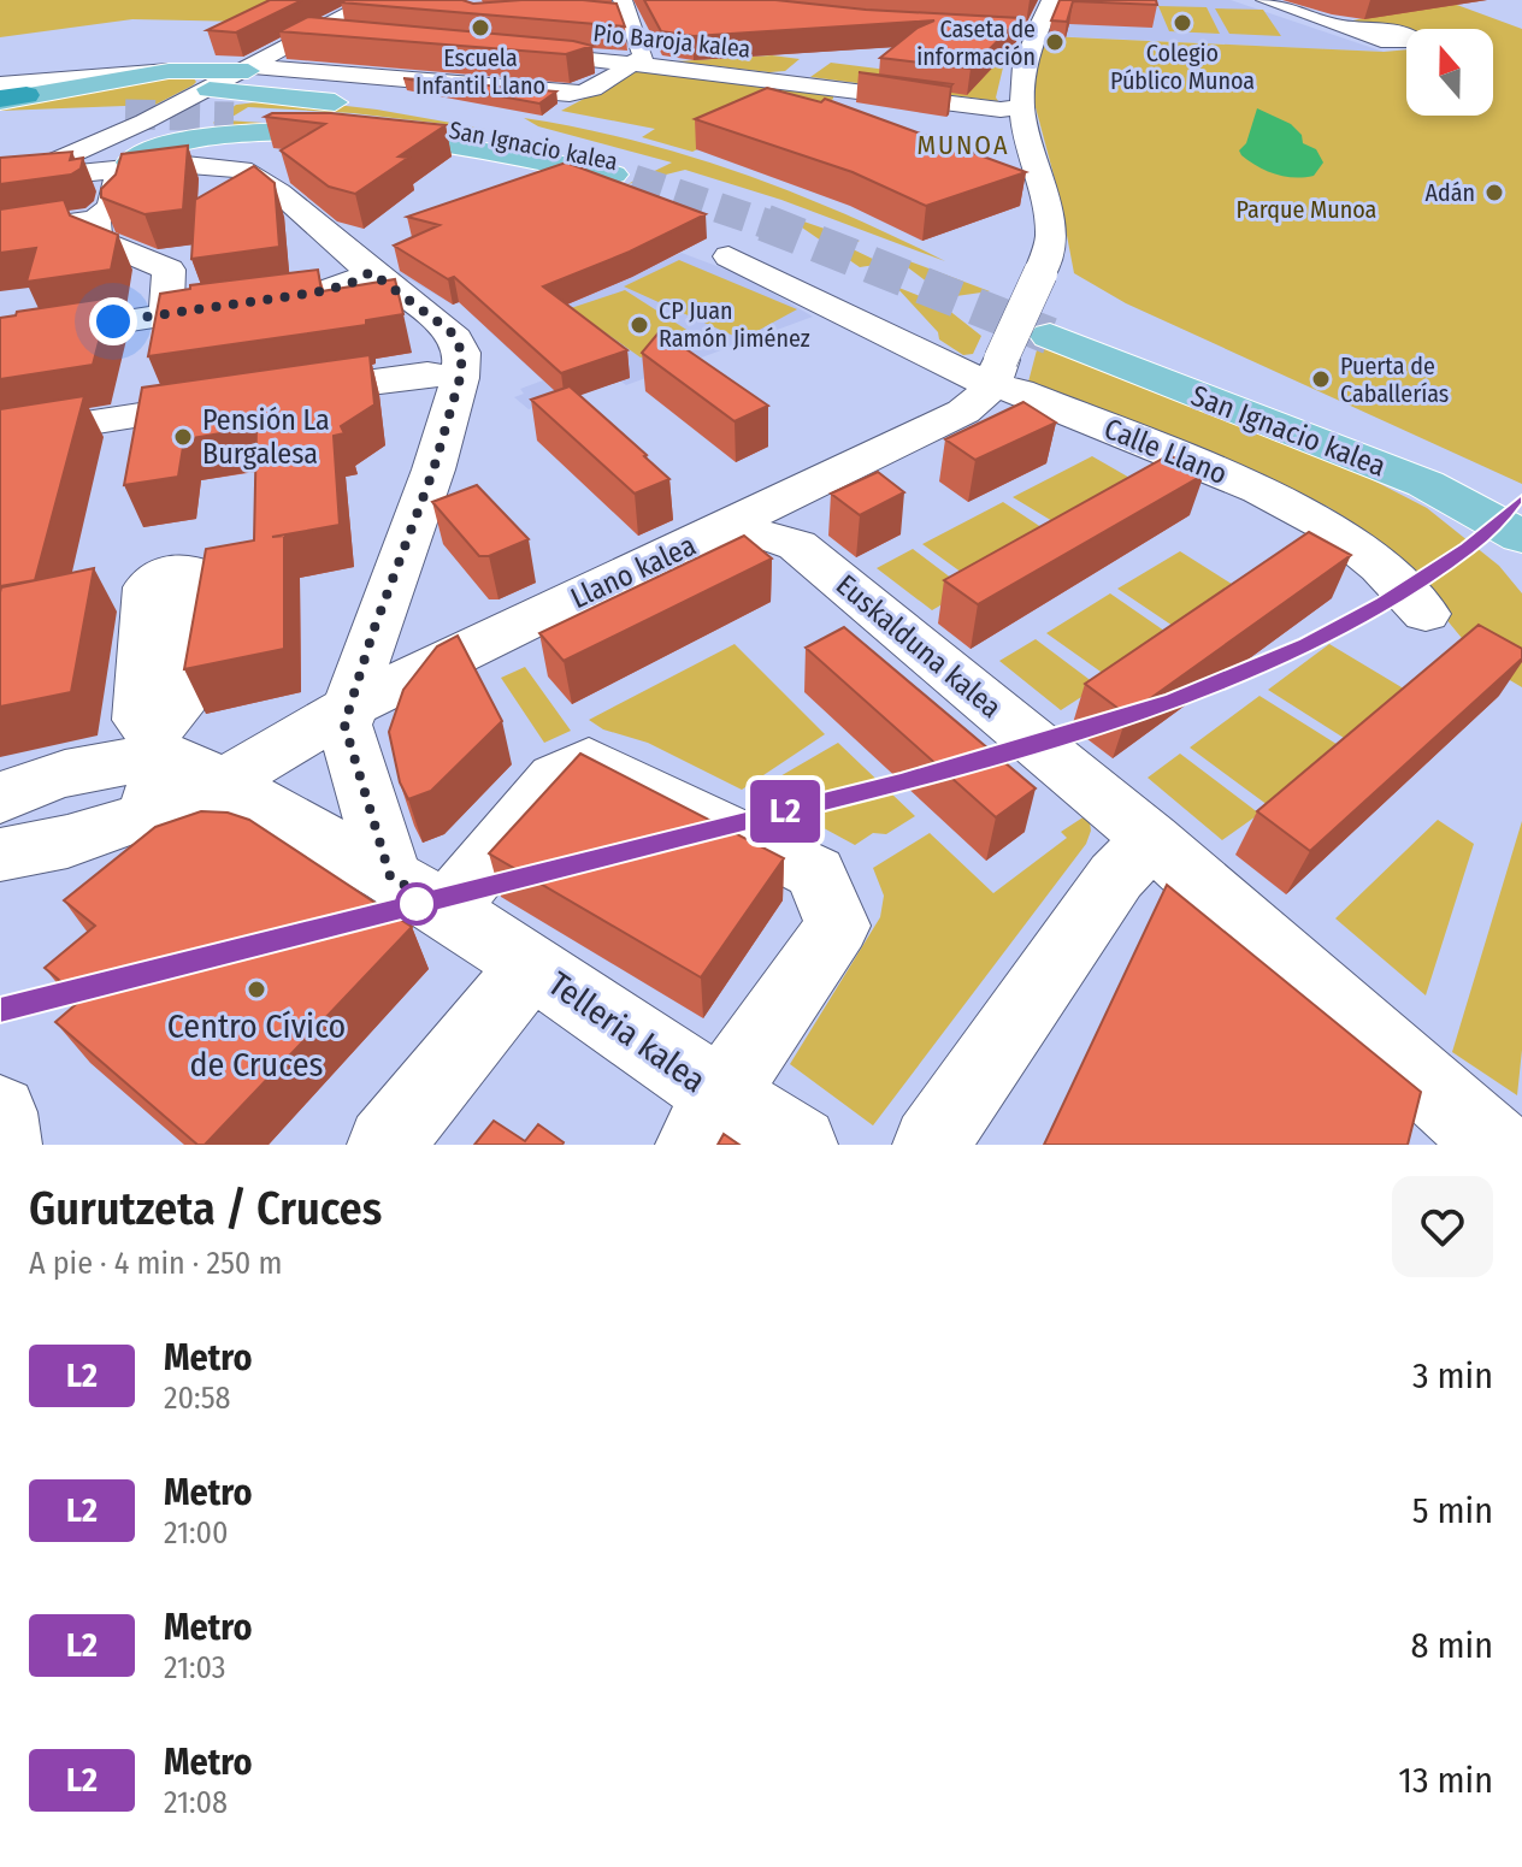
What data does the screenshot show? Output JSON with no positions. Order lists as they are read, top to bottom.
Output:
{
  "streets": {
    "main road": ["San Ignacio kalea"],
    "street": [
      "Pio Baroja kalea",
      "Calle Llano",
      "Llano kalea",
      "Euskalduna kalea",
      "Telleria kalea"
    ]
  },
  "crossings": [
    ["Calle Llano", "Llano kalea"],
    ["Llano kalea", "Euskalduna kalea"]
  ],
  "districts": ["MUNOA"],
  "parks": ["Parque Munoa"],
  "places": [
    "Colegio Público Munoa",
    "Escuela Infantil Llano",
    "Caseta de información",
    "Adán",
    "CP Juan Ramón Jiménez",
    "Puerta de Caballerías",
    "Pensión La Burgalesa",
    "Centro Cívico de Cruces"
  ],
  "lines": ["metro line L2"],
  "north": "top",
  "page": {
    "on_map": "L2",
    "heading": ["Gurutzeta / Cruces", "A pie · 4 min · 250 m"],
    "list": [
      {
        "mark": "L2",
        "name": "Metro",
        "note": "20:58",
        "value": "3 min"
      },
      {
        "mark": "L2",
        "name": "Metro",
        "note": "21:00",
        "value": "5 min"
      },
      {
        "mark": "L2",
        "name": "Metro",
        "note": "21:03",
        "value": "8 min"
      },
      {
        "mark": "L2",
        "name": "Metro",
        "note": "21:08",
        "value": "13 min"
      }
    ]
  }
}
